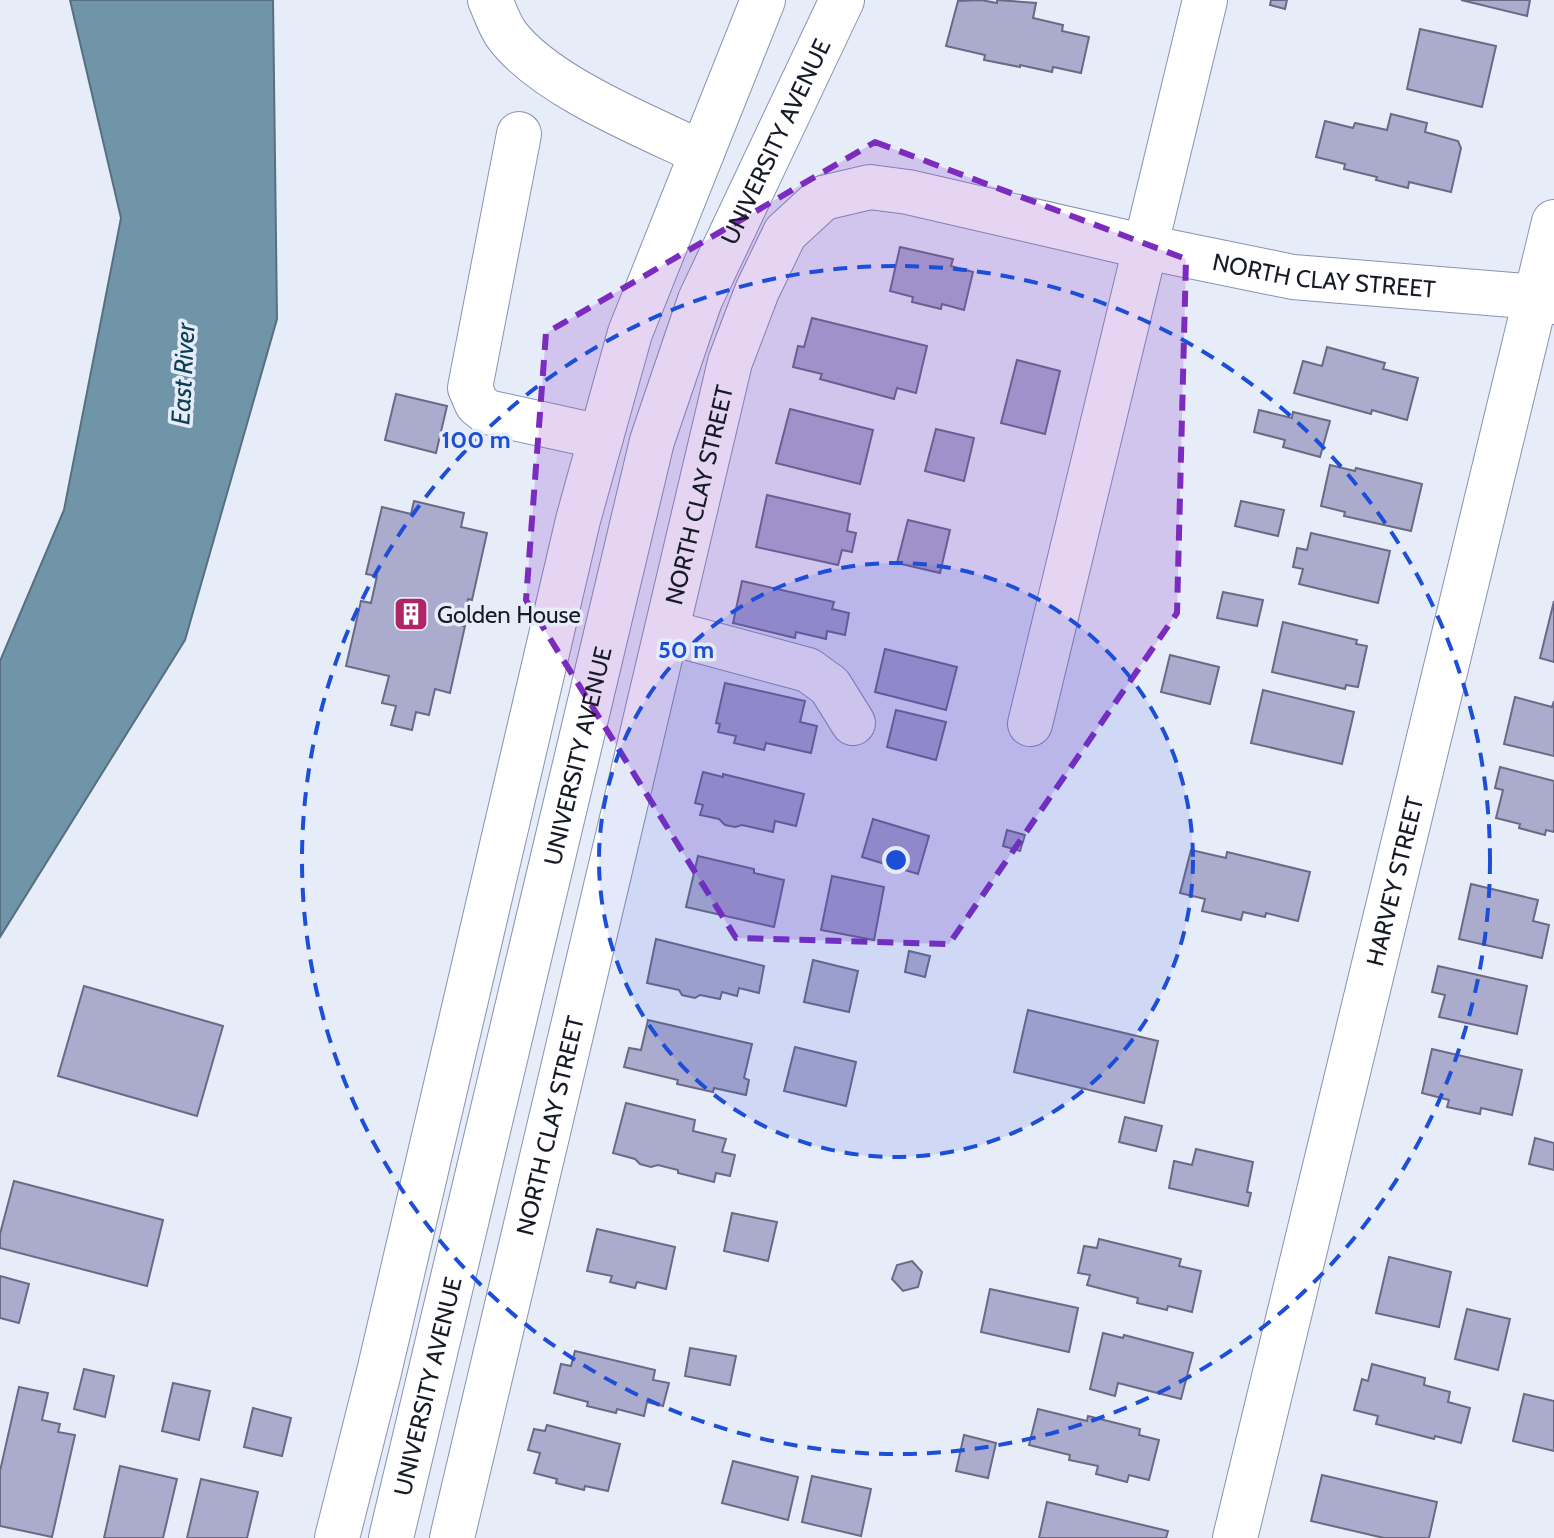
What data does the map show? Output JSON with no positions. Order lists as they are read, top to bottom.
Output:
{
  "streets": {
    "street": ["UNIVERSITY AVENUE", "NORTH CLAY STREET", "HARVEY STREET"]
  },
  "crossings": [
    ["NORTH CLAY STREET", "HARVEY STREET"]
  ],
  "water": ["East River"],
  "places": {
    "building": ["Golden House"]
  },
  "rings": ["100 m", "50 m"]
}
